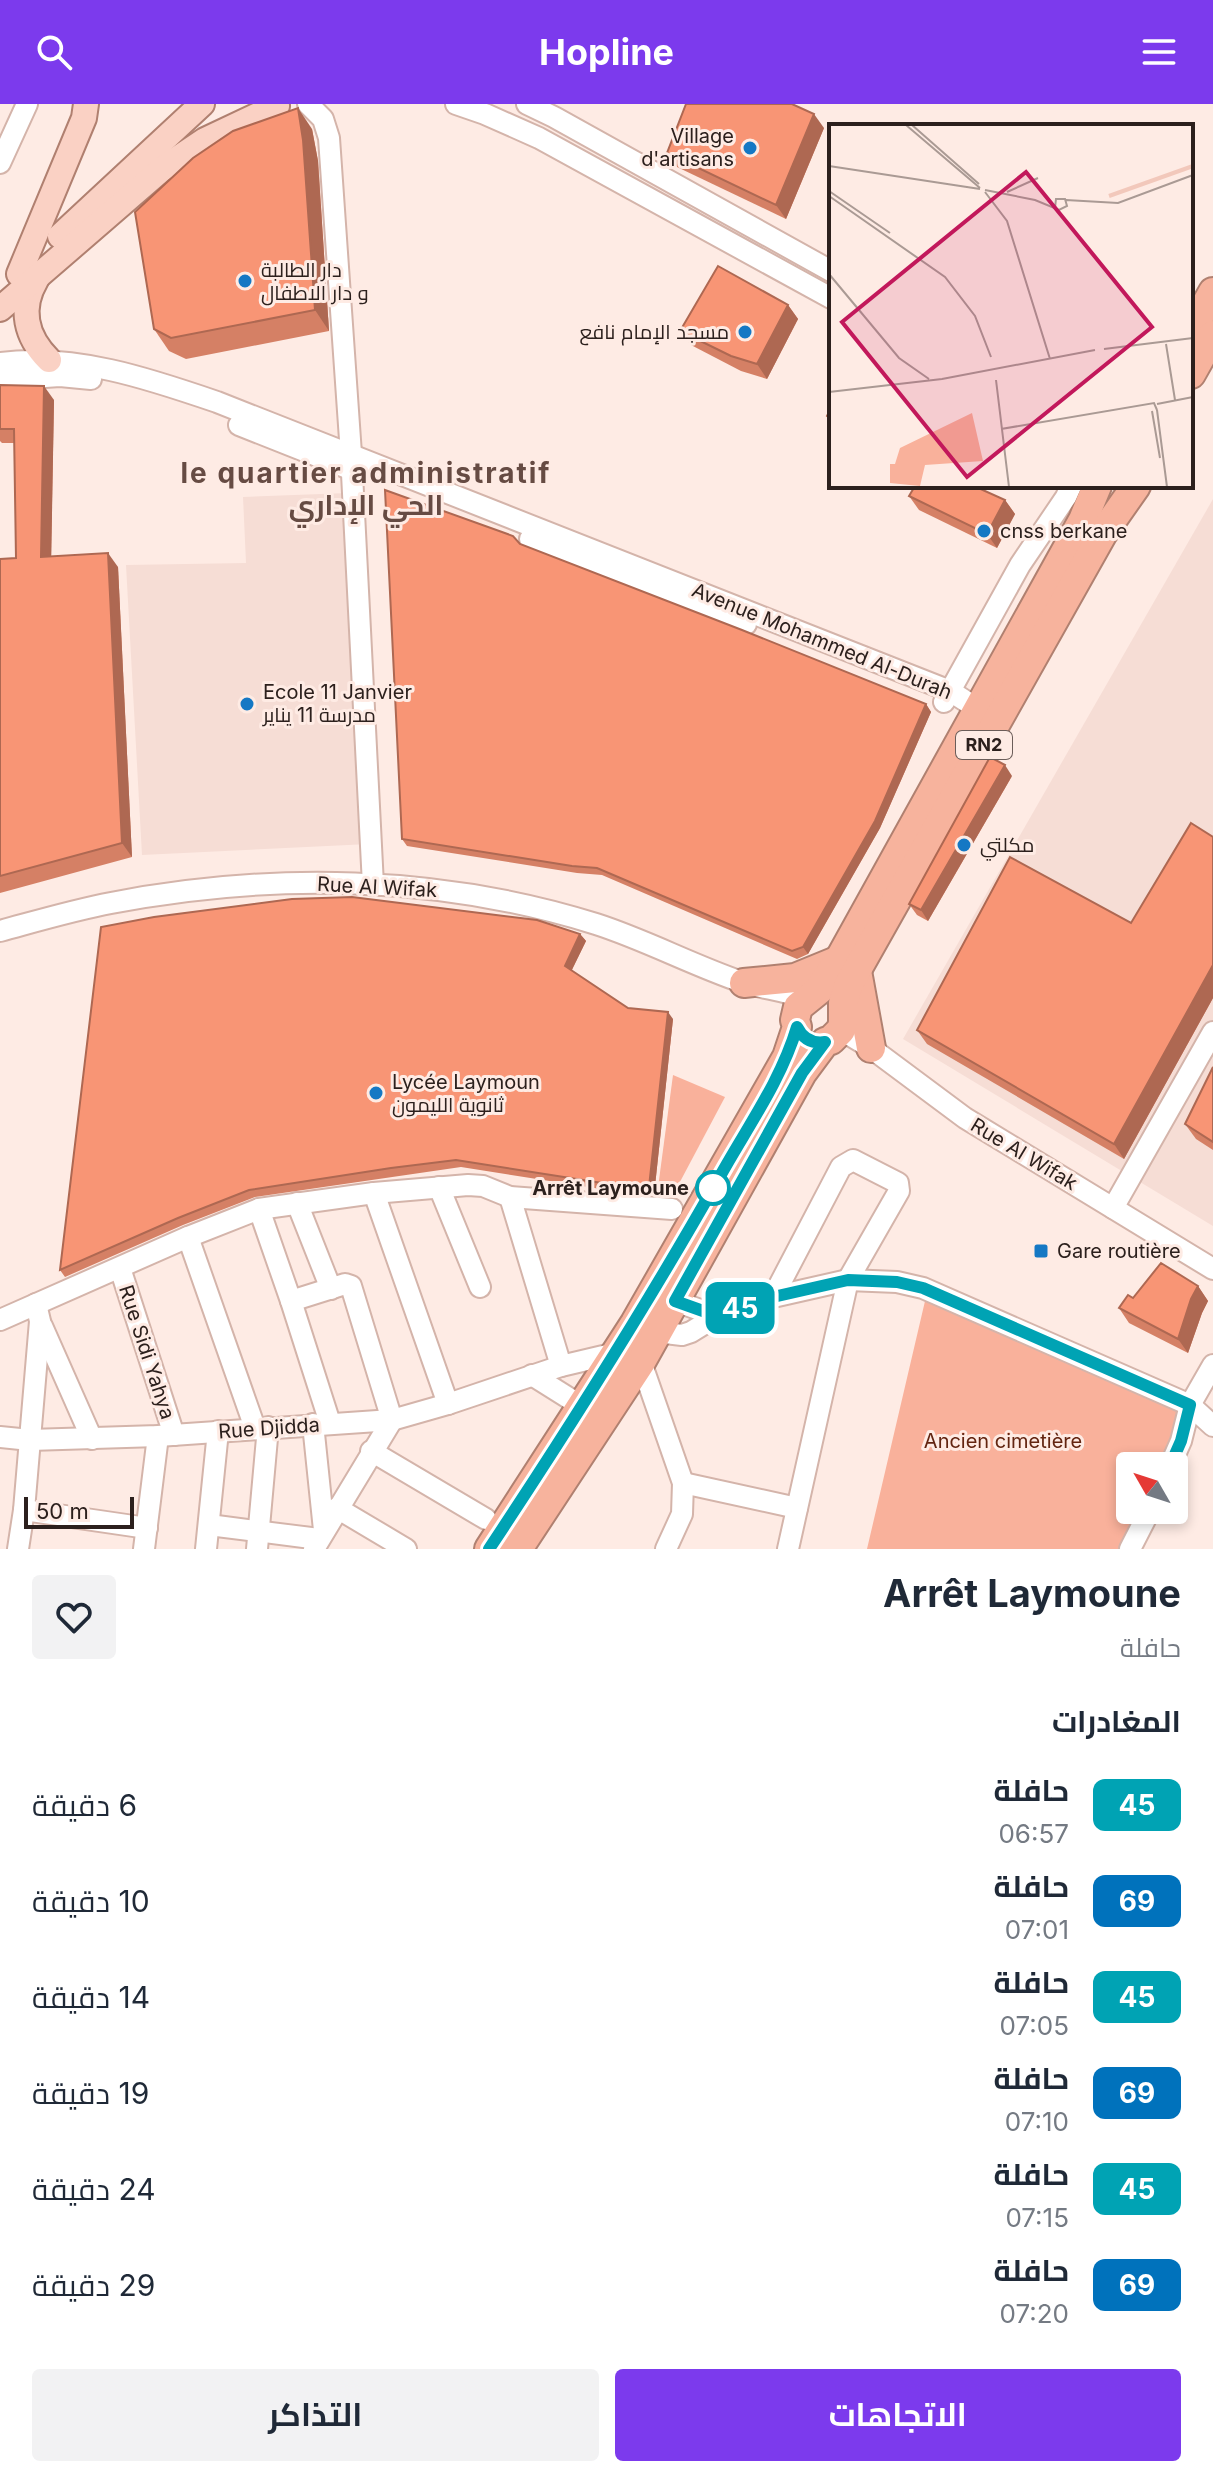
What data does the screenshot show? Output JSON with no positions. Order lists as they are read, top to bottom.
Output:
{
  "streets": {
    "highway": ["RN2"],
    "street": [
      "Avenue Mohammed Al-Durah",
      "Rue Al Wifak",
      "Rue Sidi Yahya",
      "Rue Djidda"
    ]
  },
  "crossings": [
    ["Avenue Mohammed Al-Durah", "RN2"],
    ["RN2", "Rue Al Wifak"],
    ["RN2", "Rue Djidda"],
    ["Rue Sidi Yahya", "Rue Djidda"]
  ],
  "districts": ["le quartier administratif الحي الإداري"],
  "parks": ["Ancien cimetière"],
  "places": {
    "other": [
      "Village d'artisans",
      "دار الطالبة و دار الاطفال",
      "مسجد الإمام نافع",
      "cnss berkane",
      "Ecole 11 Janvier مدرسة 11 يناير",
      "مكلتي",
      "Lycée Laymoun ثانوية الليمون",
      "Arrêt Laymoune"
    ],
    "transit": ["Gare routière"]
  },
  "lines": ["bus line 45"],
  "scale_bar": "50 m",
  "north": "top left",
  "page": {
    "header": "Hopline",
    "on_map": "45",
    "scale": "50 m",
    "heading": [
      ["Arrêt Laymoune", "حافلة"],
      "المغادرات"
    ],
    "list": [
      {
        "mark": "45",
        "name": "حافلة",
        "note": "06:57",
        "value": "6 دقيقة"
      },
      {
        "mark": "69",
        "name": "حافلة",
        "note": "07:01",
        "value": "10 دقيقة"
      },
      {
        "mark": "45",
        "name": "حافلة",
        "note": "07:05",
        "value": "14 دقيقة"
      },
      {
        "mark": "69",
        "name": "حافلة",
        "note": "07:10",
        "value": "19 دقيقة"
      },
      {
        "mark": "45",
        "name": "حافلة",
        "note": "07:15",
        "value": "24 دقيقة"
      },
      {
        "mark": "69",
        "name": "حافلة",
        "note": "07:20",
        "value": "29 دقيقة"
      }
    ],
    "buttons": ["الاتجاهات", "التذاكر"]
  }
}
